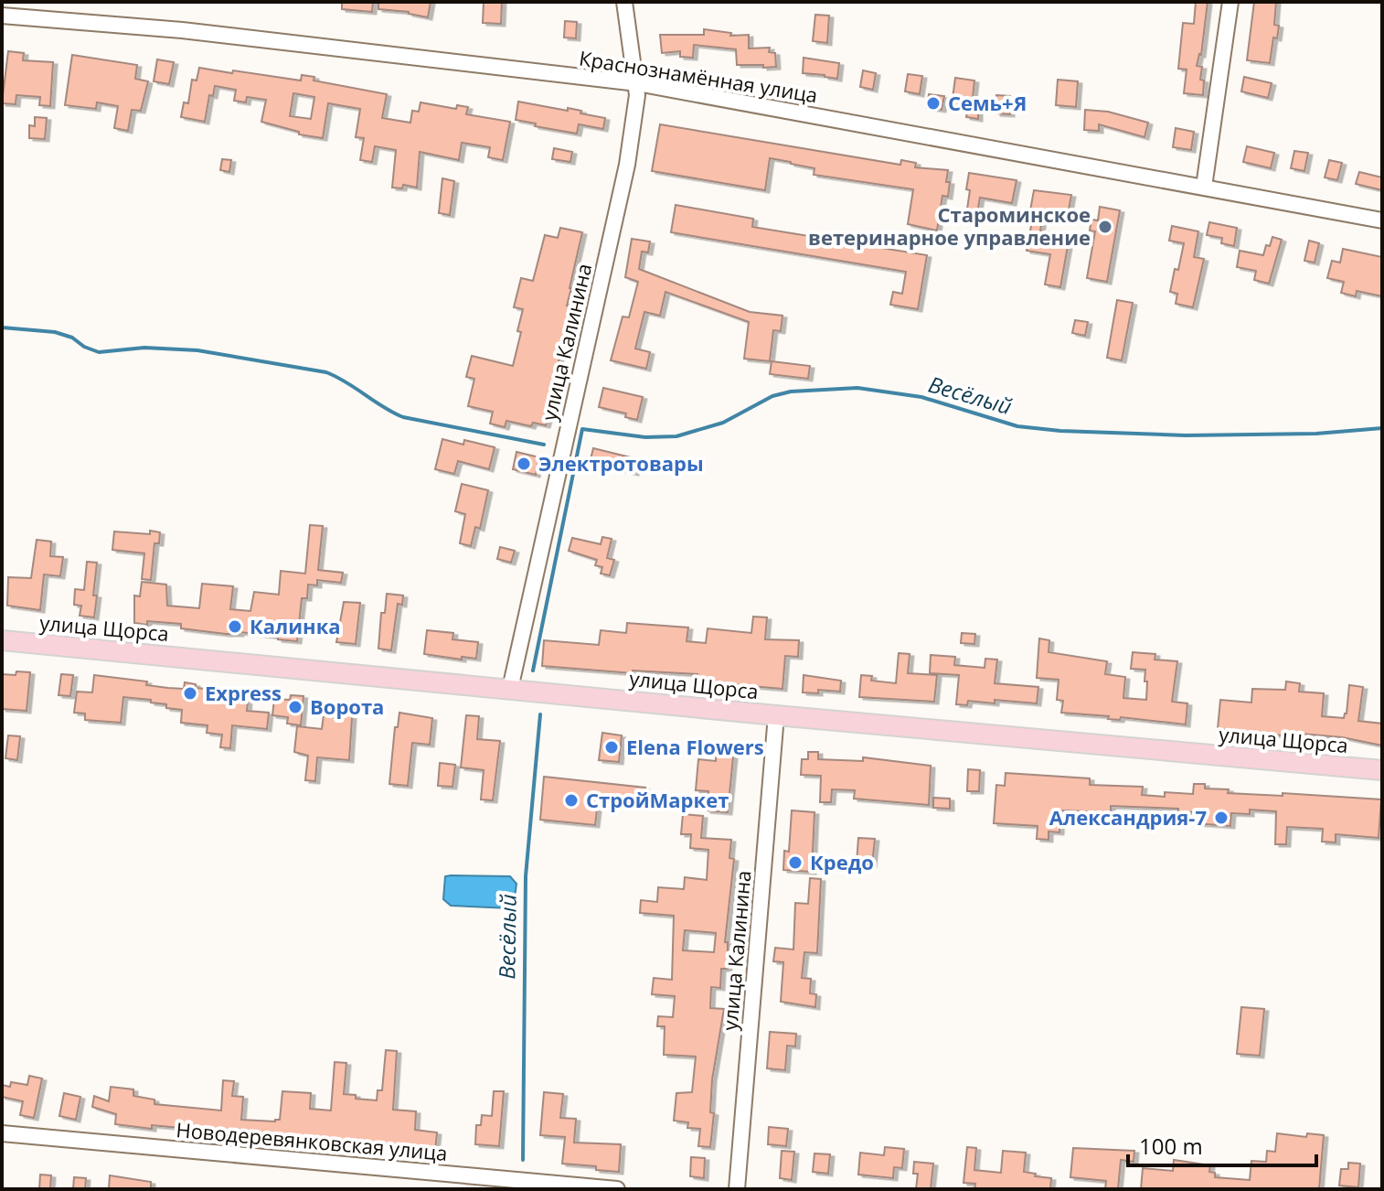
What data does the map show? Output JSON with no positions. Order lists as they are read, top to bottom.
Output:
{
  "streets": {
    "main road": ["улица Щорса"],
    "street": ["Краснознамённая улица", "улица Калинина", "Новодеревянковская улица"]
  },
  "crossings": [
    ["Краснознамённая улица", "улица Калинина"],
    ["улица Калинина", "улица Щорса"]
  ],
  "water": ["Весёлый"],
  "places": [
    "Семь+Я",
    "Староминское ветеринарное управление",
    "Электротовары",
    "Калинка",
    "Express",
    "Ворота",
    "Elena Flowers",
    "СтройМаркет",
    "Александрия-7",
    "Кредо"
  ],
  "scale_bar": "100 m"
}
